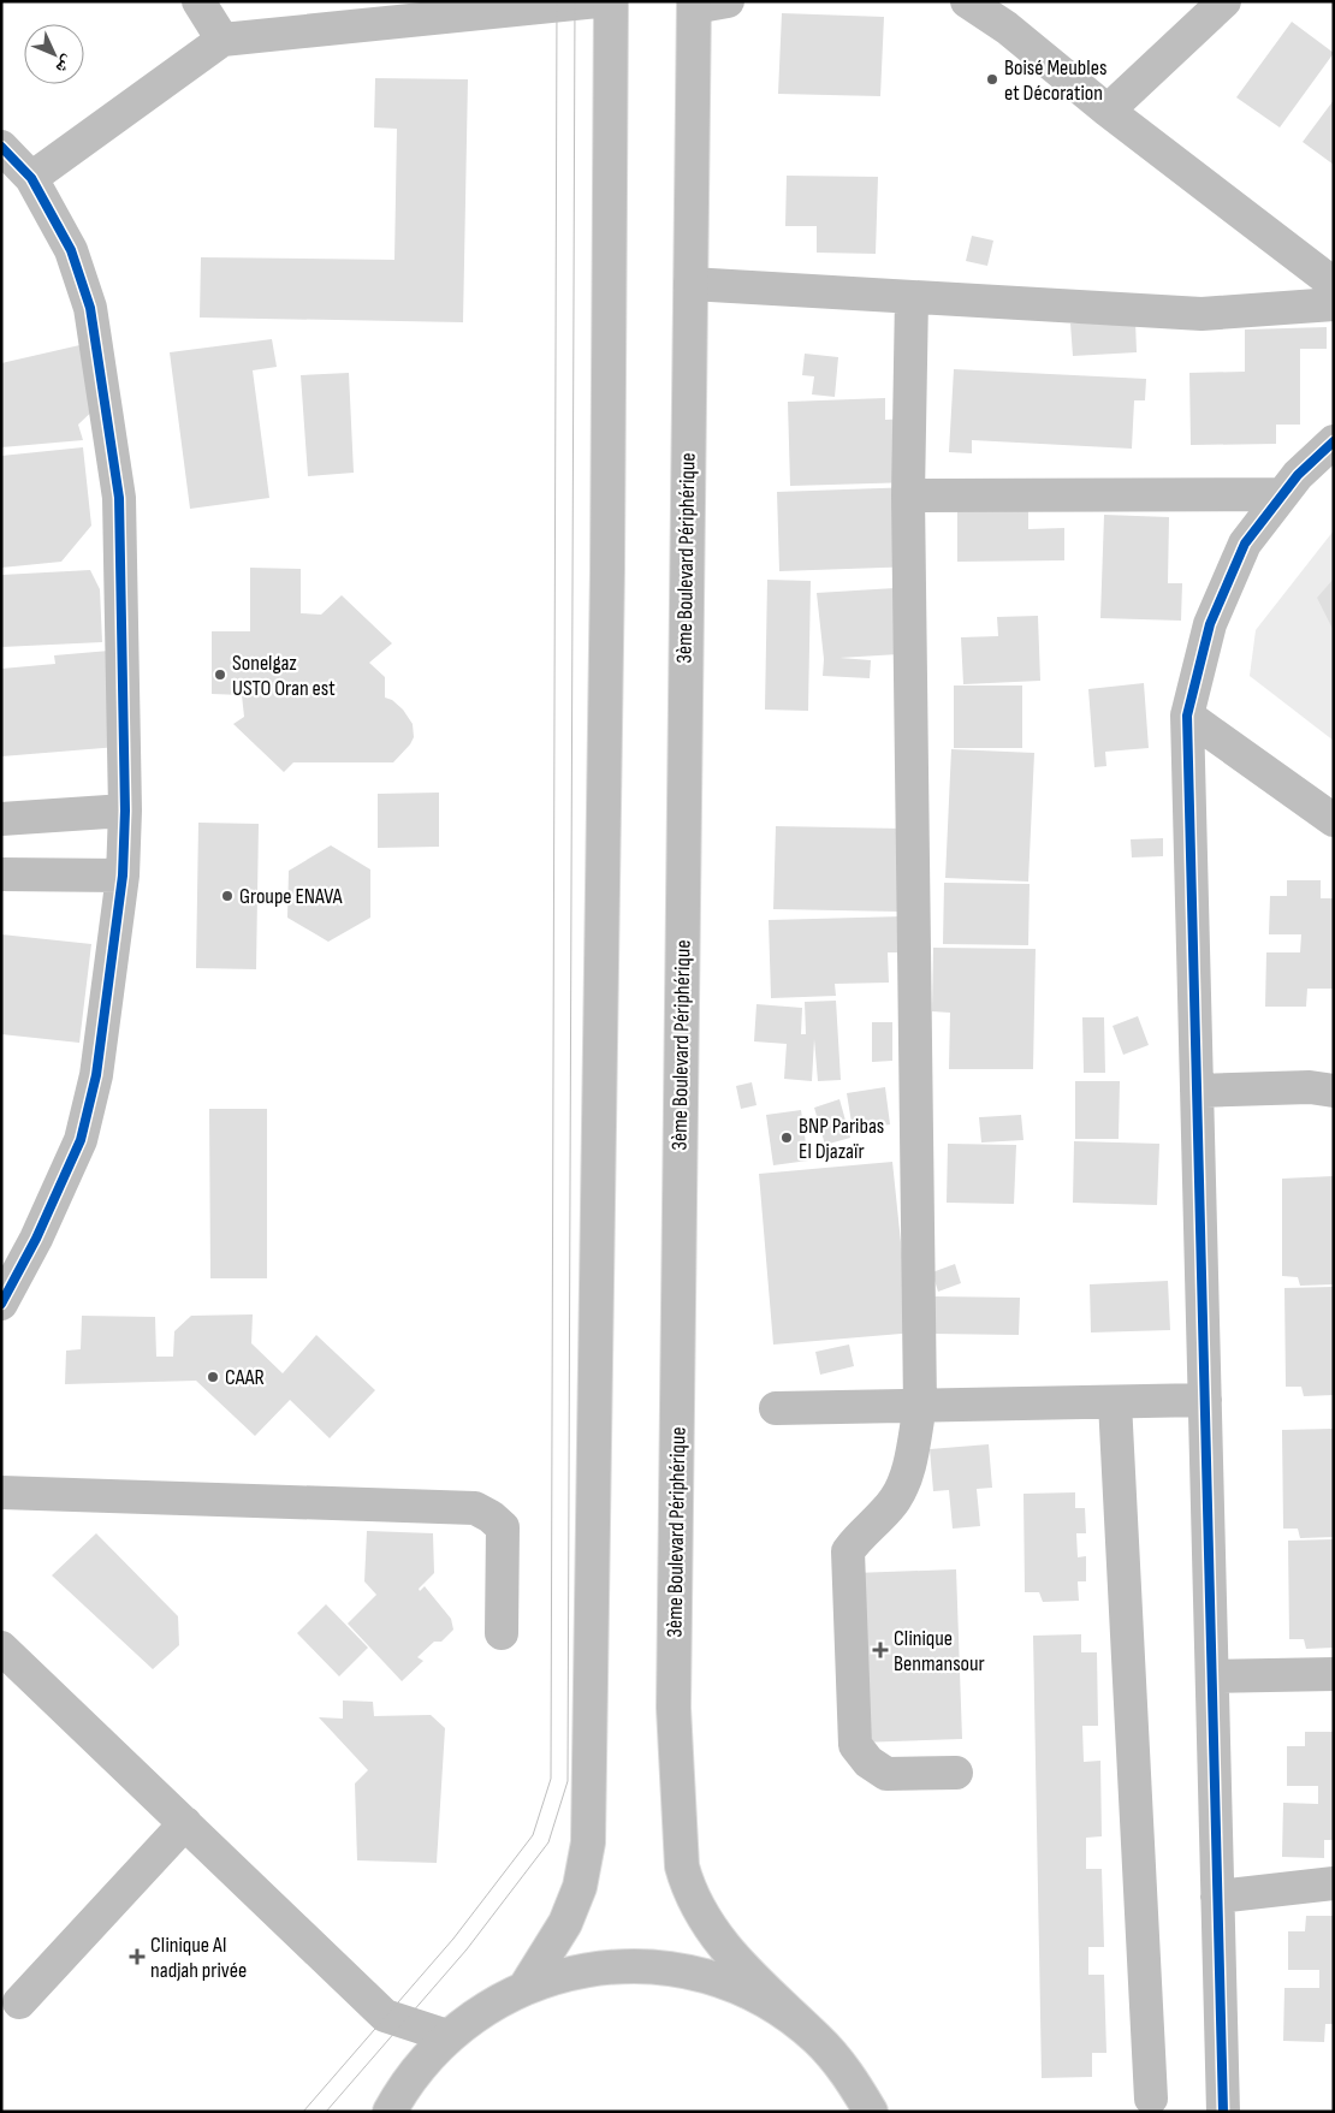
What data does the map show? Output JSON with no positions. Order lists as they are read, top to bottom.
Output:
{
  "streets": {
    "main road": ["3ème Boulevard Périphérique"]
  },
  "places": {
    "other": [
      "Boisé Meubles et Décoration",
      "Sonelgaz USTO Oran est",
      "Groupe ENAVA",
      "BNP Paribas El Djazaïr",
      "CAAR"
    ],
    "health": ["Clinique Benmansour", "Clinique Al nadjah privée"]
  },
  "north": "bottom right"
}
